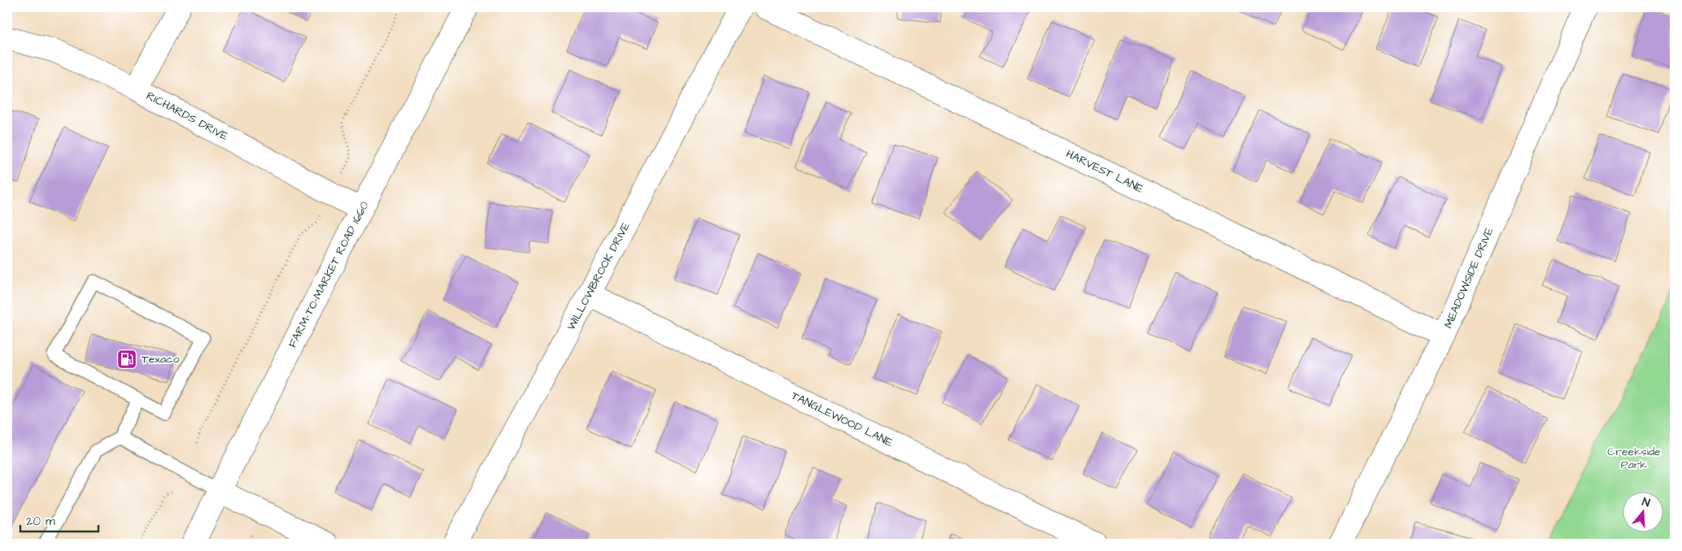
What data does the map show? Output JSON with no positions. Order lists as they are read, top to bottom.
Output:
{
  "streets": {
    "street": [
      "RICHARDS DRIVE",
      "HARVEST LANE",
      "FARM-TO-MARKET ROAD 1660",
      "WILLOWBROOK DRIVE",
      "MEADOWSIDE DRIVE",
      "TANGLEWOOD LANE"
    ]
  },
  "crossings": [
    ["RICHARDS DRIVE", "FARM-TO-MARKET ROAD 1660"],
    ["HARVEST LANE", "MEADOWSIDE DRIVE"],
    ["WILLOWBROOK DRIVE", "TANGLEWOOD LANE"]
  ],
  "parks": ["Creekside Park"],
  "places": {
    "fuel station": ["Texaco"]
  },
  "scale_bar": "20 m",
  "north": "top"
}
